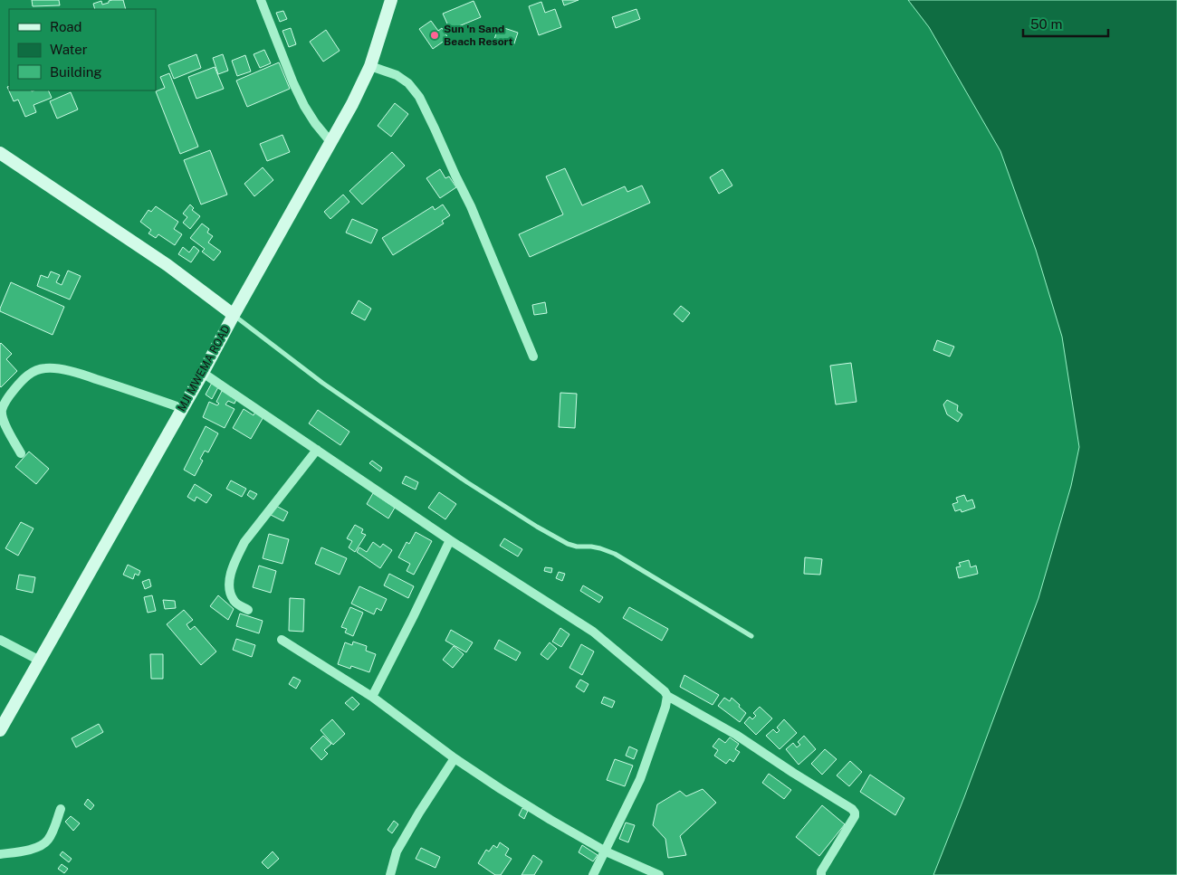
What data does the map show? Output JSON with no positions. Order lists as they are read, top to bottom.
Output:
{
  "streets": {
    "main road": ["MJI MWEMA ROAD"]
  },
  "places": ["Sun 'n Sand Beach Resort"],
  "legend": ["Road", "Water", "Building"],
  "scale_bar": "50 m"
}
